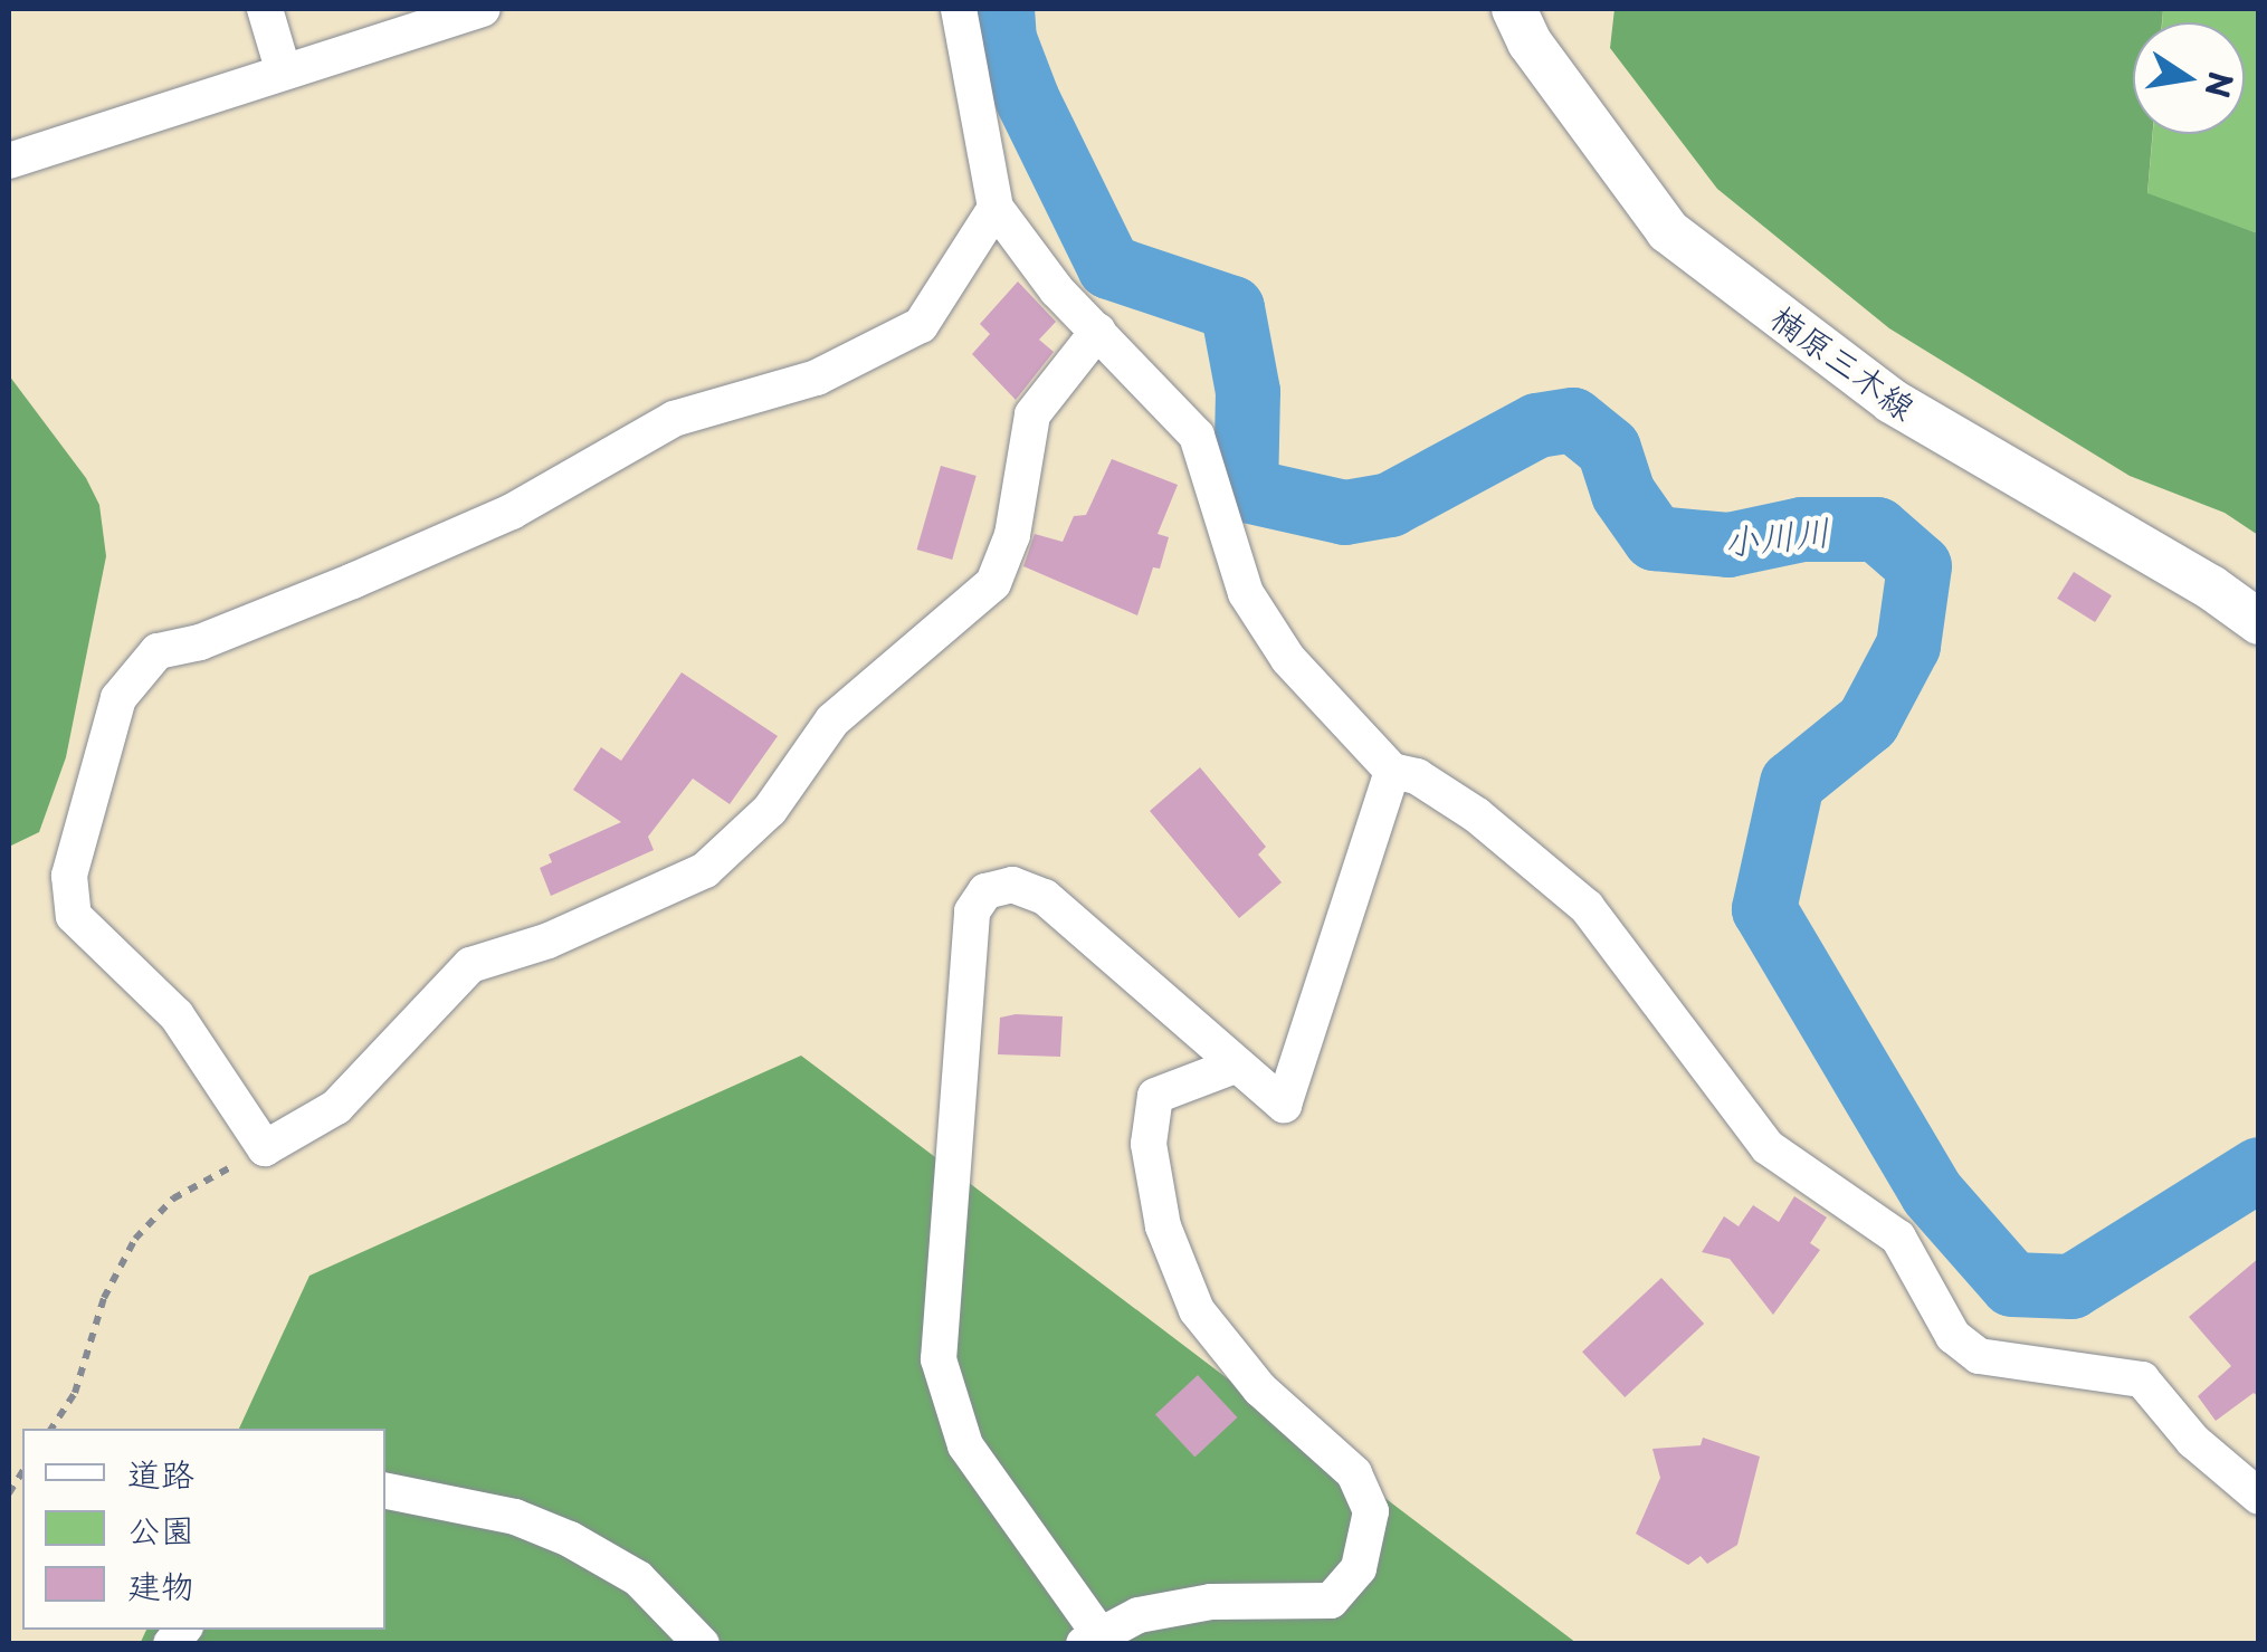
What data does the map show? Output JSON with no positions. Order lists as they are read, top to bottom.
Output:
{
  "streets": {
    "main road": ["楠原三木線"]
  },
  "water": ["小川川"],
  "legend": ["道路", "公園", "建物"],
  "north": "right"
}
